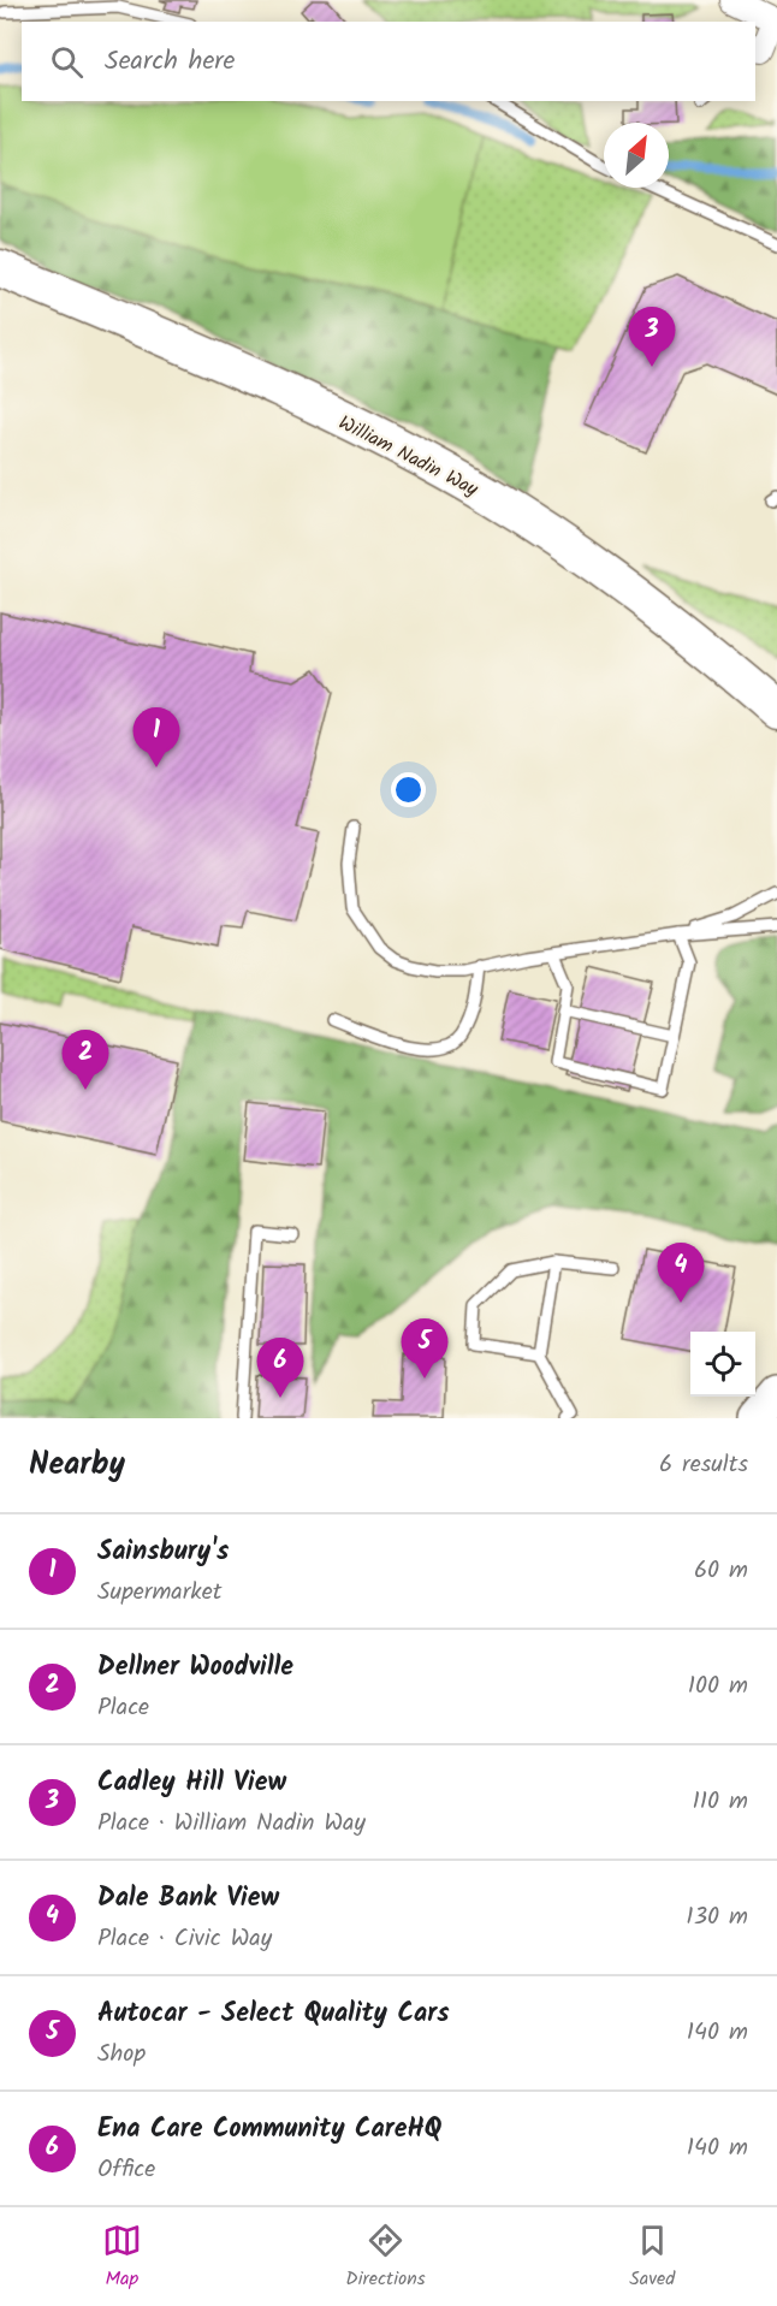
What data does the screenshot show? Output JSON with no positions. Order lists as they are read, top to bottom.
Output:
{
  "streets": {
    "main road": ["William Nadin Way"]
  },
  "north": "top right",
  "page": {
    "search": "Search here",
    "pins": [
      "3",
      "1",
      "2",
      "4",
      "5",
      "6"
    ],
    "heading": ["Nearby", "6 results"],
    "list": [
      {
        "mark": "1",
        "name": "Sainsbury's",
        "note": "Supermarket",
        "value": "60 m"
      },
      {
        "mark": "2",
        "name": "Dellner Woodville",
        "note": "Place",
        "value": "100 m"
      },
      {
        "mark": "3",
        "name": "Cadley Hill View",
        "note": "Place · William Nadin Way",
        "value": "110 m"
      },
      {
        "mark": "4",
        "name": "Dale Bank View",
        "note": "Place · Civic Way",
        "value": "130 m"
      },
      {
        "mark": "5",
        "name": "Autocar - Select Quality Cars",
        "note": "Shop",
        "value": "140 m"
      },
      {
        "mark": "6",
        "name": "Ena Care Community CareHQ",
        "note": "Office",
        "value": "140 m"
      }
    ],
    "nav": ["Map", "Directions", "Saved"]
  }
}
